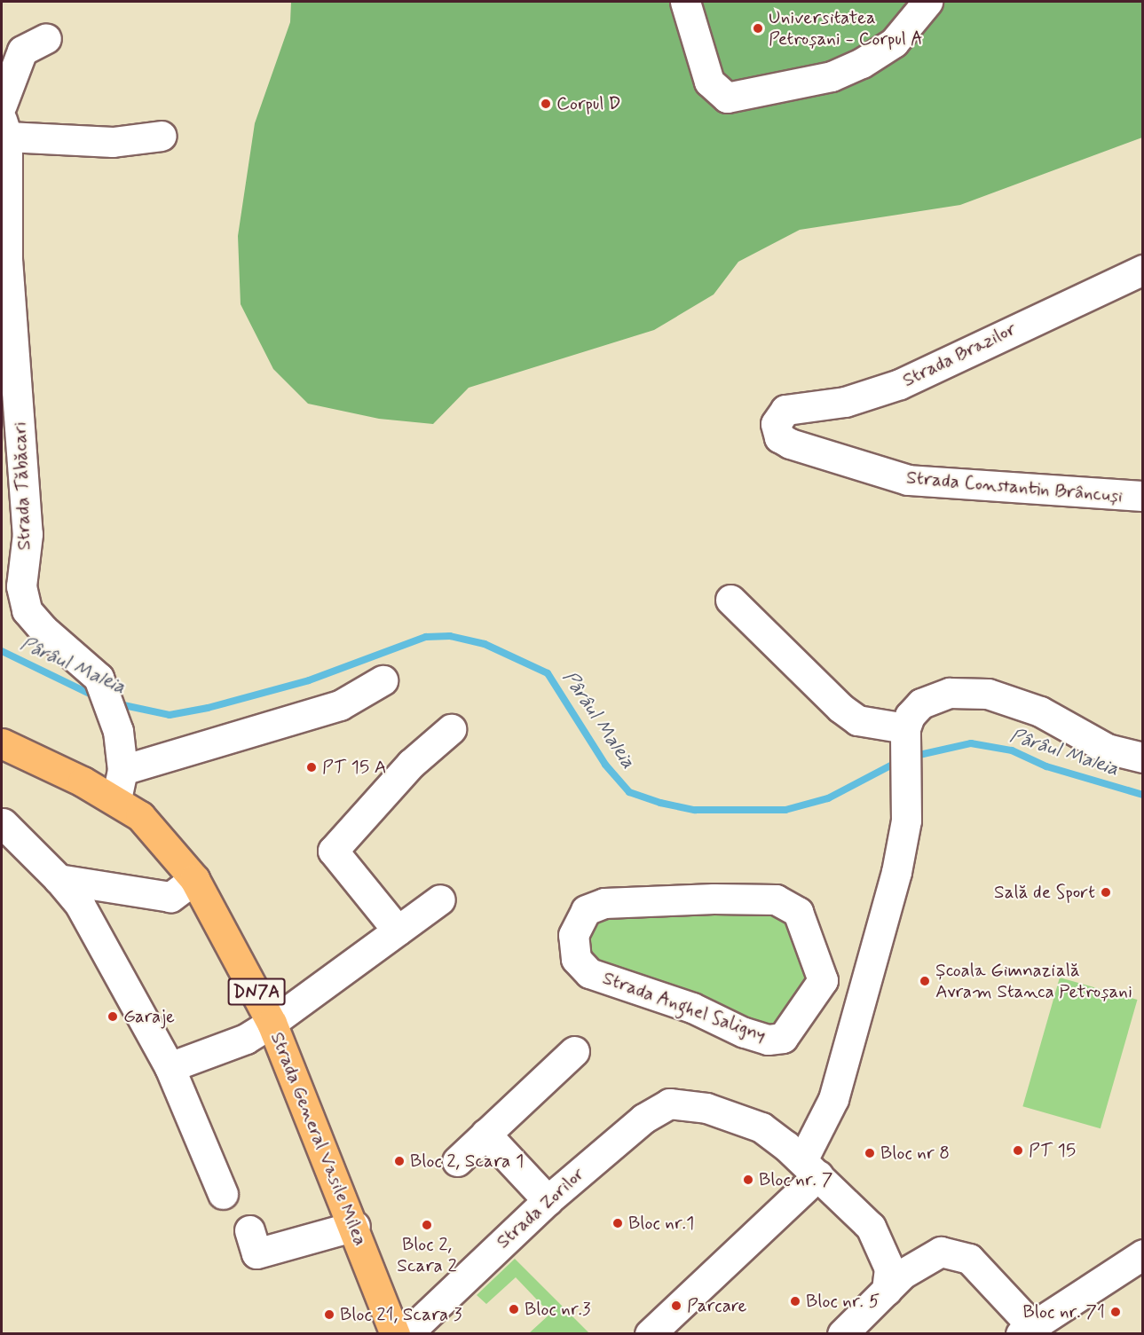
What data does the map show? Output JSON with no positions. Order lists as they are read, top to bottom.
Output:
{
  "streets": {
    "main road": ["DN7A", "Strada General Vasile Milea"],
    "street": [
      "Strada Brazilor",
      "Strada Tăbăcari",
      "Strada Constantin Brâncuși",
      "Strada Anghel Saligny",
      "Strada Zorilor"
    ]
  },
  "crossings": [
    ["Strada Brazilor", "Strada Constantin Brâncuși"],
    ["Strada Tăbăcari", "Strada General Vasile Milea"]
  ],
  "water": ["Pârâul Maleia"],
  "places": [
    "Universitatea Petroșani - Corpul A",
    "Corpul D",
    "PT 15 A",
    "Sală de Sport",
    "Școala Gimnazială Avram Stanca Petroșani",
    "Garaje",
    "PT 15",
    "Bloc nr 8",
    "Bloc 2, Scara 1",
    "Bloc nr. 7",
    "Bloc nr.1",
    "Bloc 2, Scara 2",
    "Bloc nr. 5",
    "Parcare",
    "Bloc nr.3",
    "Bloc nr. 71",
    "Bloc 21, Scara 3"
  ]
}
